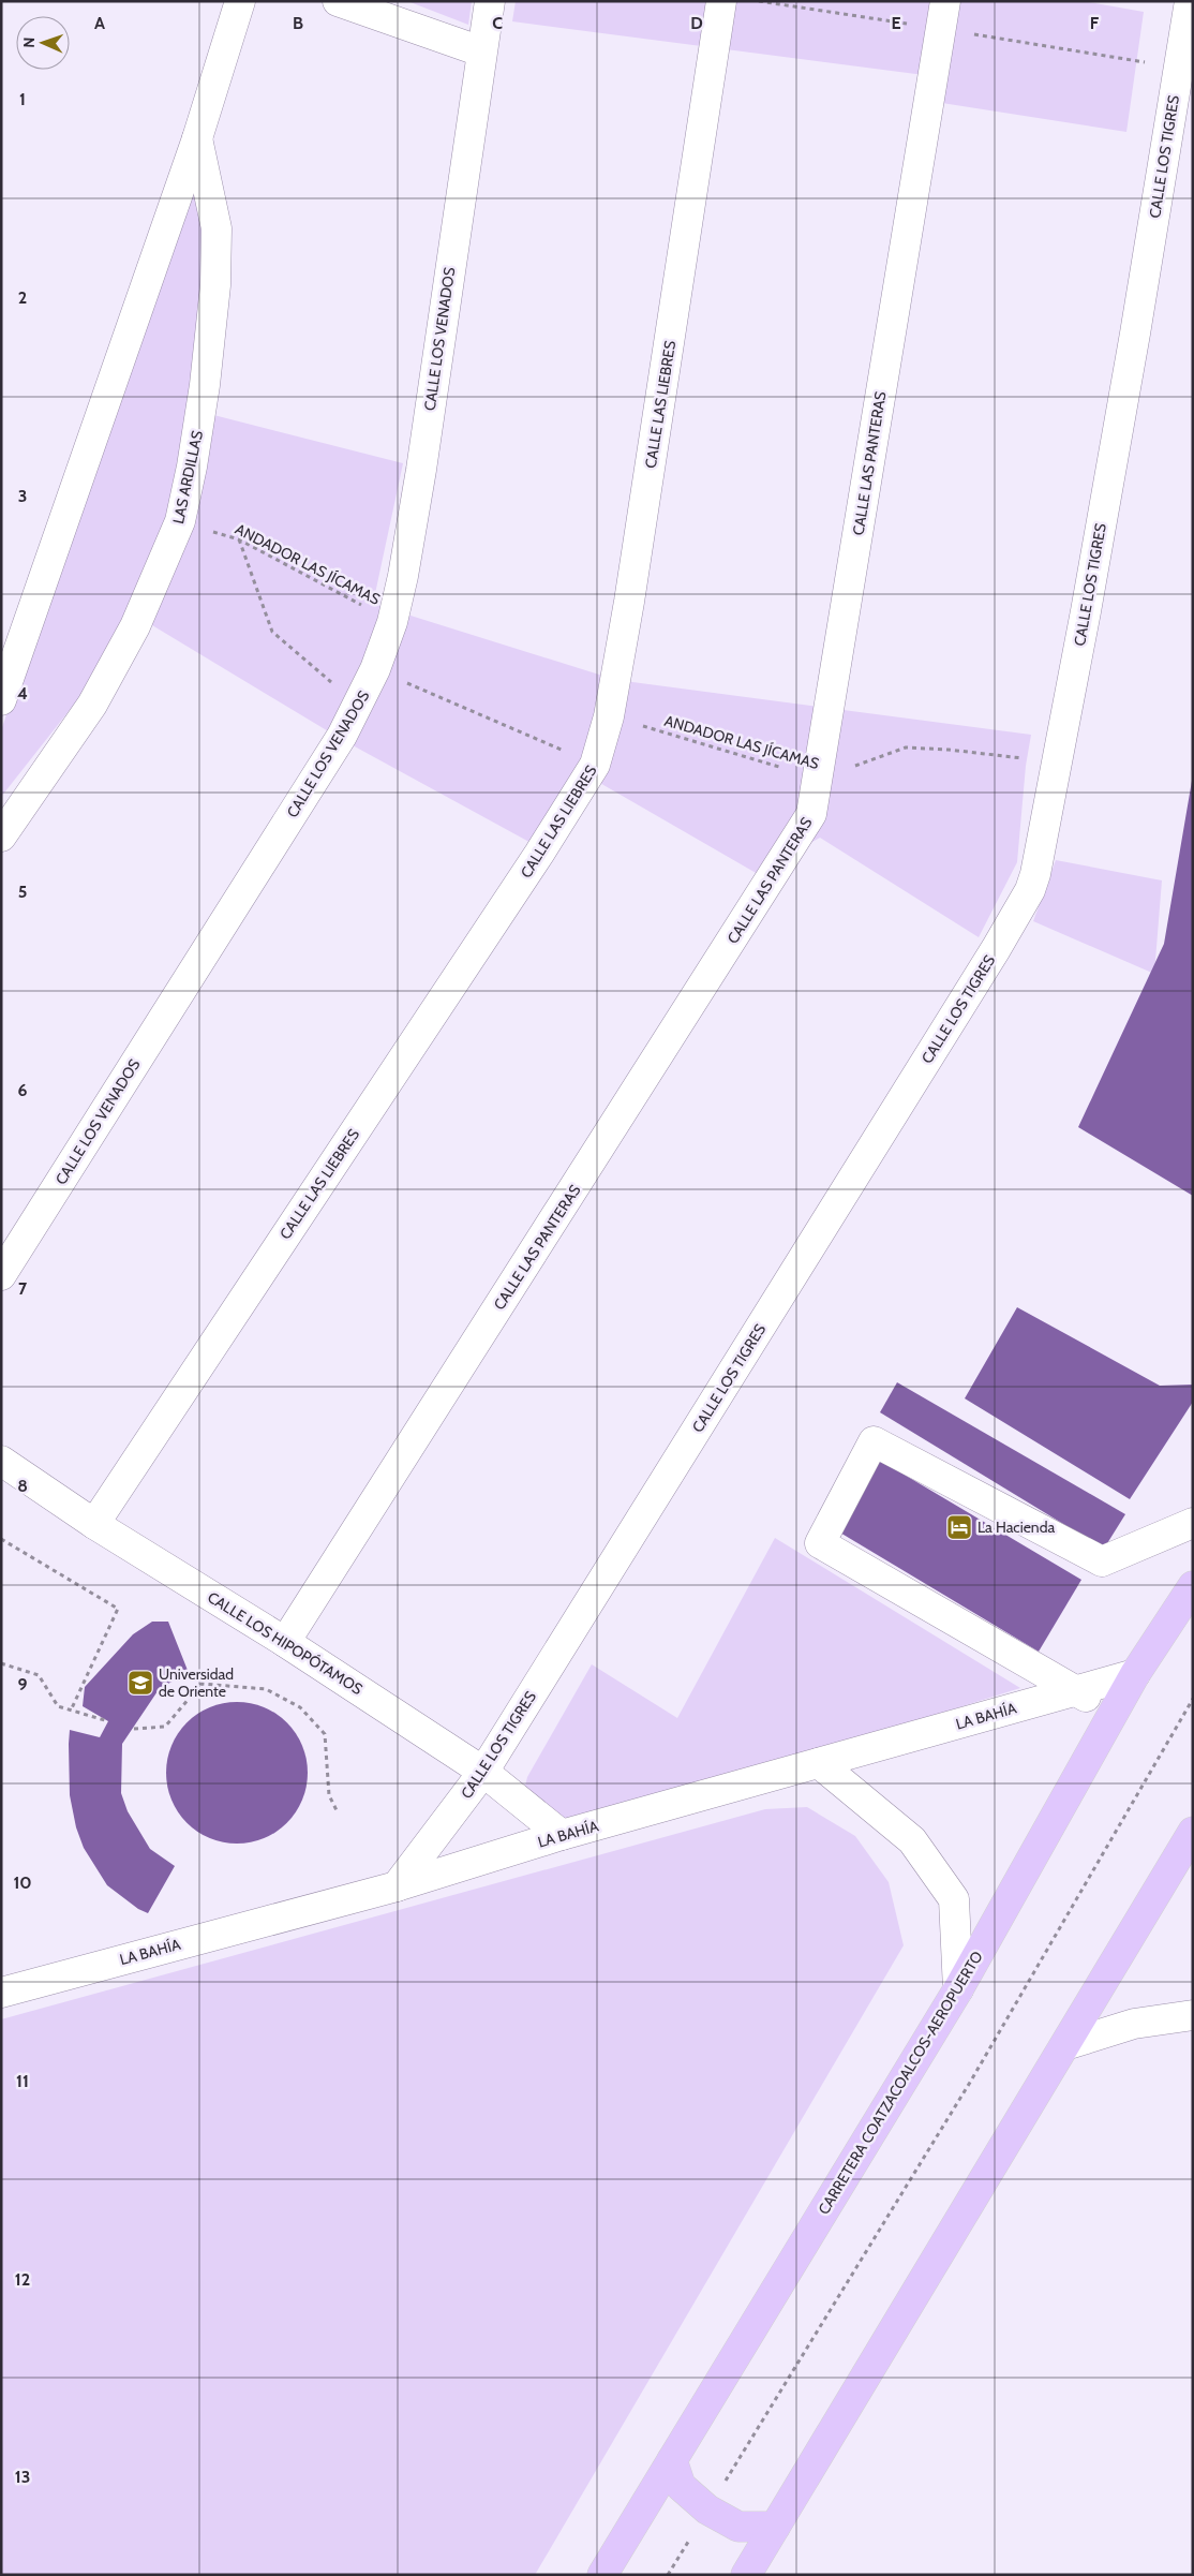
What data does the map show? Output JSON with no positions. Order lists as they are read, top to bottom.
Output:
{
  "streets": {
    "main road": ["CARRETERA COATZACOALCOS-AEROPUERTO"],
    "street": [
      "CALLE LOS TIGRES",
      "CALLE LOS VENADOS",
      "CALLE LAS LIEBRES",
      "CALLE LAS PANTERAS",
      "LAS ARDILLAS",
      "CALLE LOS HIPOPÓTAMOS",
      "LA BAHÍA"
    ],
    "path": ["ANDADOR LAS JÍCAMAS"]
  },
  "crossings": [
    ["CALLE LOS TIGRES", "ANDADOR LAS JÍCAMAS"],
    ["CALLE LOS TIGRES", "CALLE LOS HIPOPÓTAMOS"],
    ["CALLE LOS TIGRES", "LA BAHÍA"],
    ["CALLE LOS VENADOS", "ANDADOR LAS JÍCAMAS"],
    ["CALLE LAS LIEBRES", "ANDADOR LAS JÍCAMAS"],
    ["CALLE LAS LIEBRES", "CALLE LOS HIPOPÓTAMOS"],
    ["CALLE LAS PANTERAS", "ANDADOR LAS JÍCAMAS"],
    ["CALLE LAS PANTERAS", "CALLE LOS HIPOPÓTAMOS"],
    ["LAS ARDILLAS", "ANDADOR LAS JÍCAMAS"],
    ["CALLE LOS HIPOPÓTAMOS", "LA BAHÍA"],
    ["LA BAHÍA", "CARRETERA COATZACOALCOS-AEROPUERTO"]
  ],
  "places": {
    "hotel": ["La Hacienda"],
    "school or university": ["Universidad de Oriente"]
  },
  "north": "left",
  "grid": {
    "columns": [
      "A",
      "B",
      "C",
      "D",
      "E",
      "F"
    ],
    "rows": [
      "1",
      "2",
      "3",
      "4",
      "5",
      "6",
      "7",
      "8",
      "9",
      "10",
      "11",
      "12",
      "13"
    ]
  }
}
